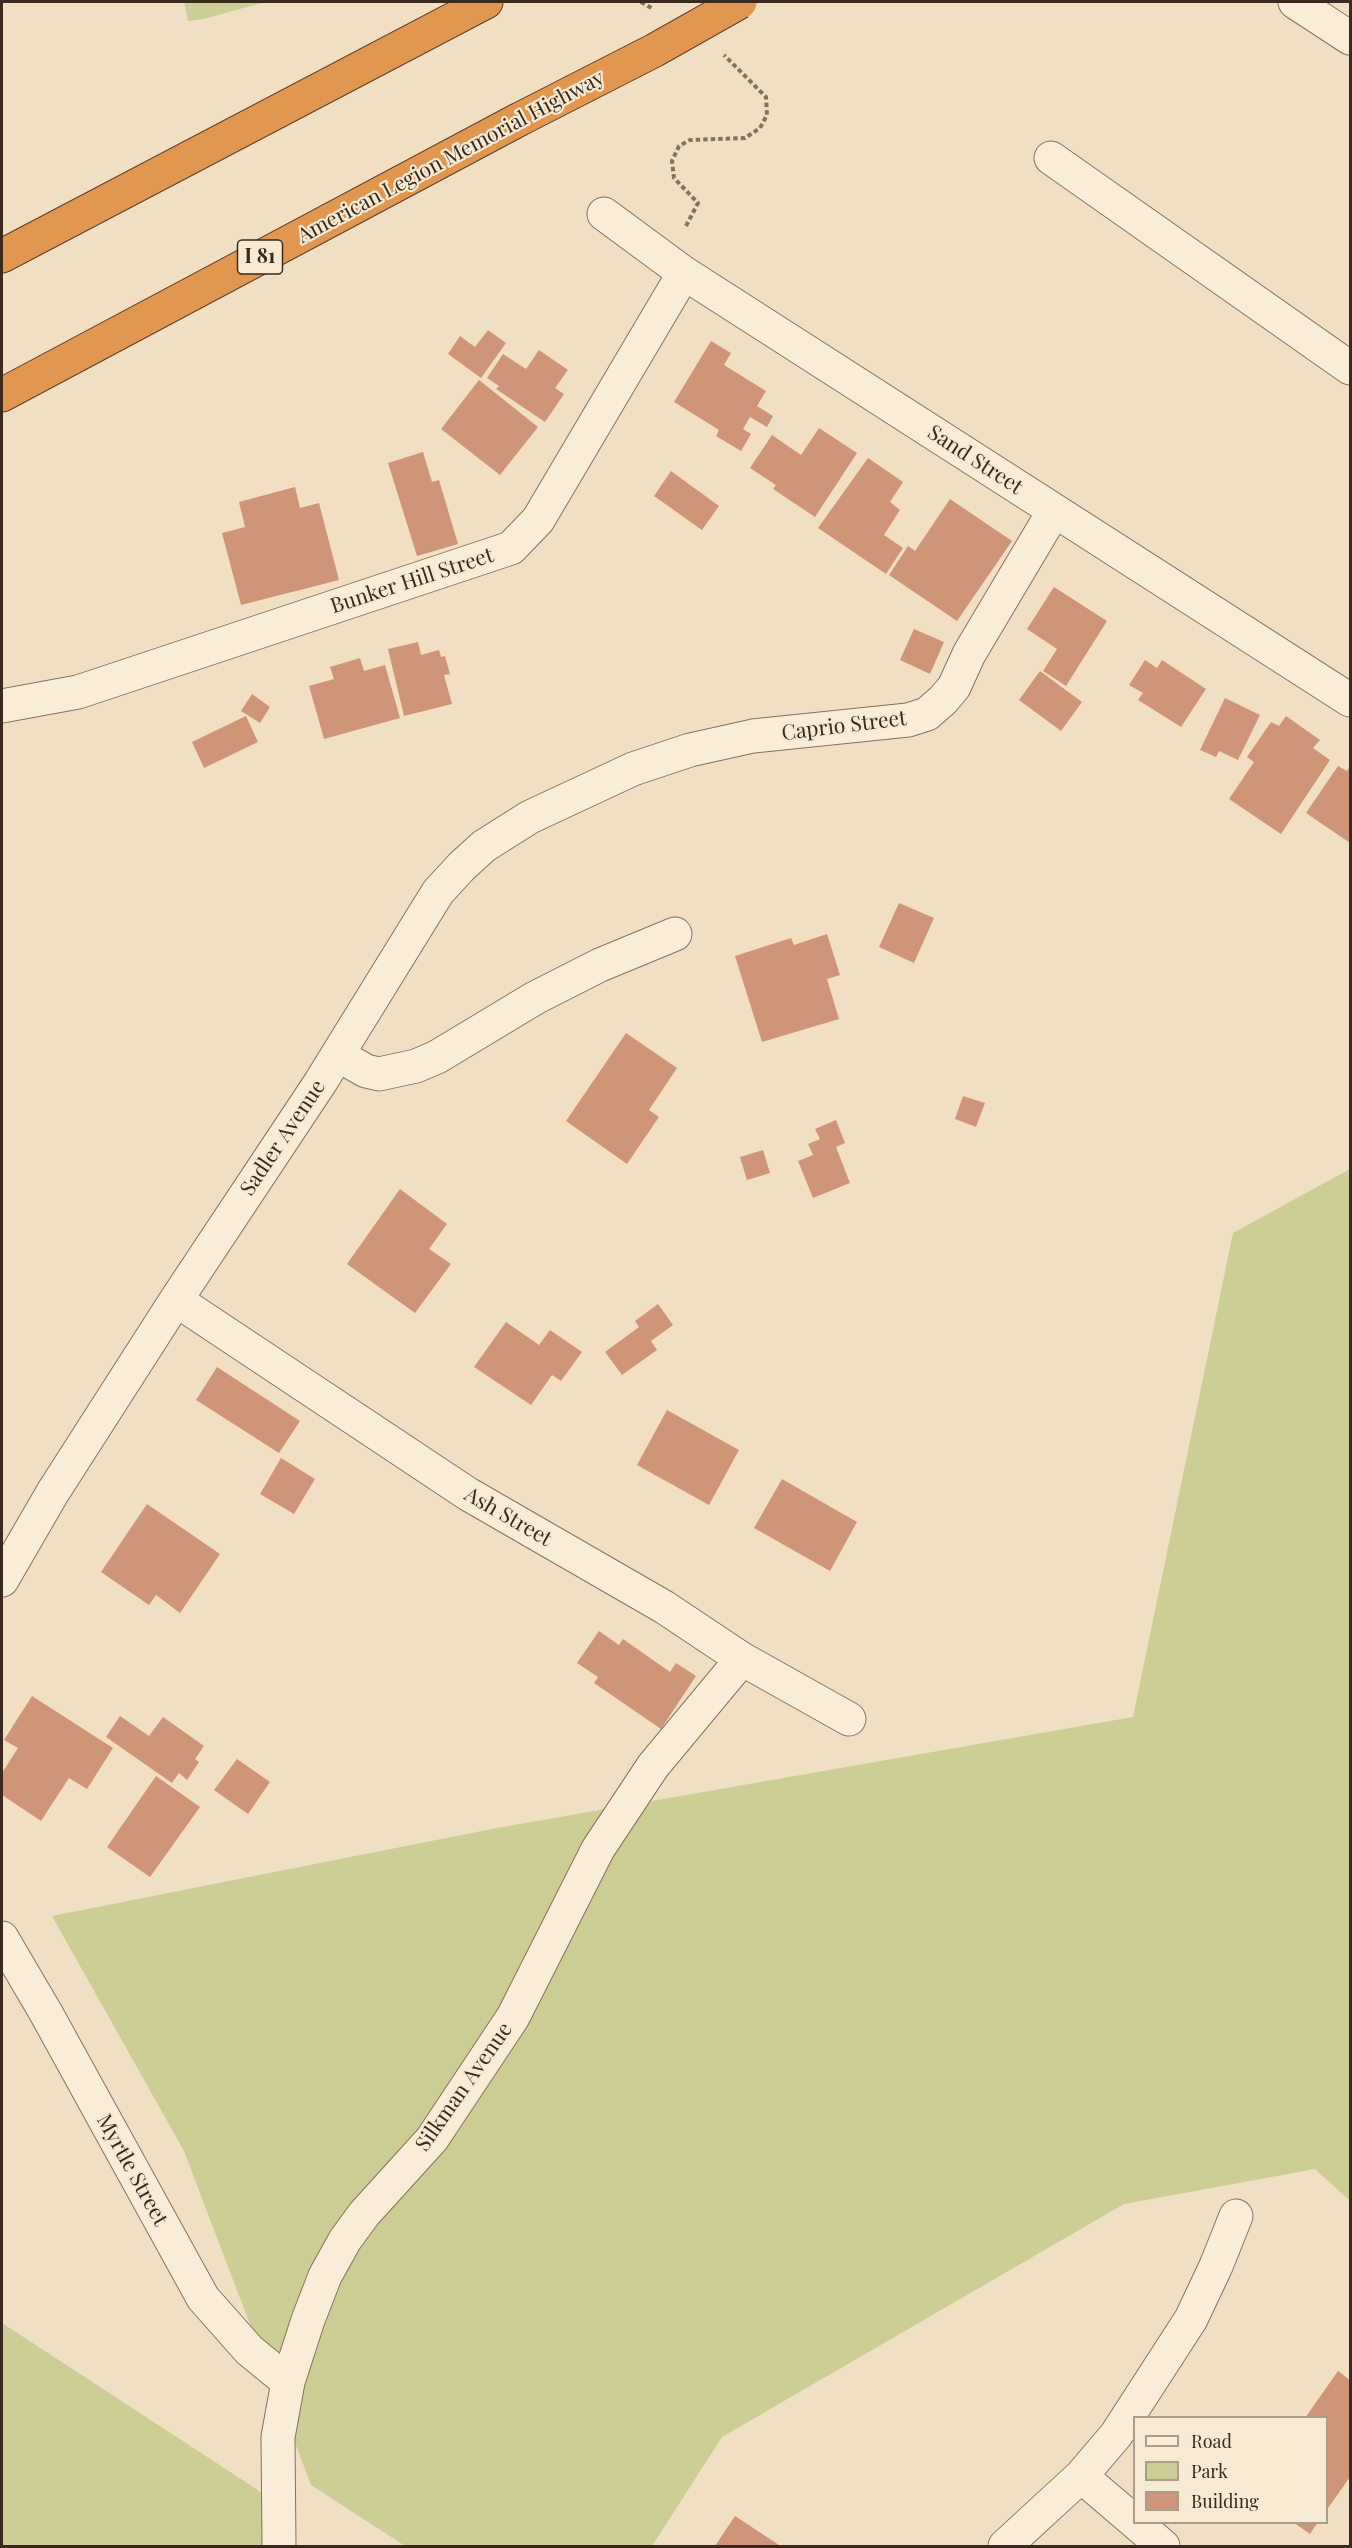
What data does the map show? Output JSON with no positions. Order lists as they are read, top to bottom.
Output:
{
  "streets": {
    "highway": ["American Legion Memorial Highway", "I 81"],
    "street": [
      "Sand Street",
      "Bunker Hill Street",
      "Caprio Street",
      "Sadler Avenue",
      "Ash Street",
      "Silkman Avenue",
      "Myrtle Street"
    ]
  },
  "crossings": [
    ["Sand Street", "Bunker Hill Street"],
    ["Sand Street", "Caprio Street"],
    ["Caprio Street", "Sadler Avenue"],
    ["Sadler Avenue", "Ash Street"],
    ["Ash Street", "Silkman Avenue"],
    ["Silkman Avenue", "Myrtle Street"]
  ],
  "legend": ["Road", "Park", "Building"]
}
